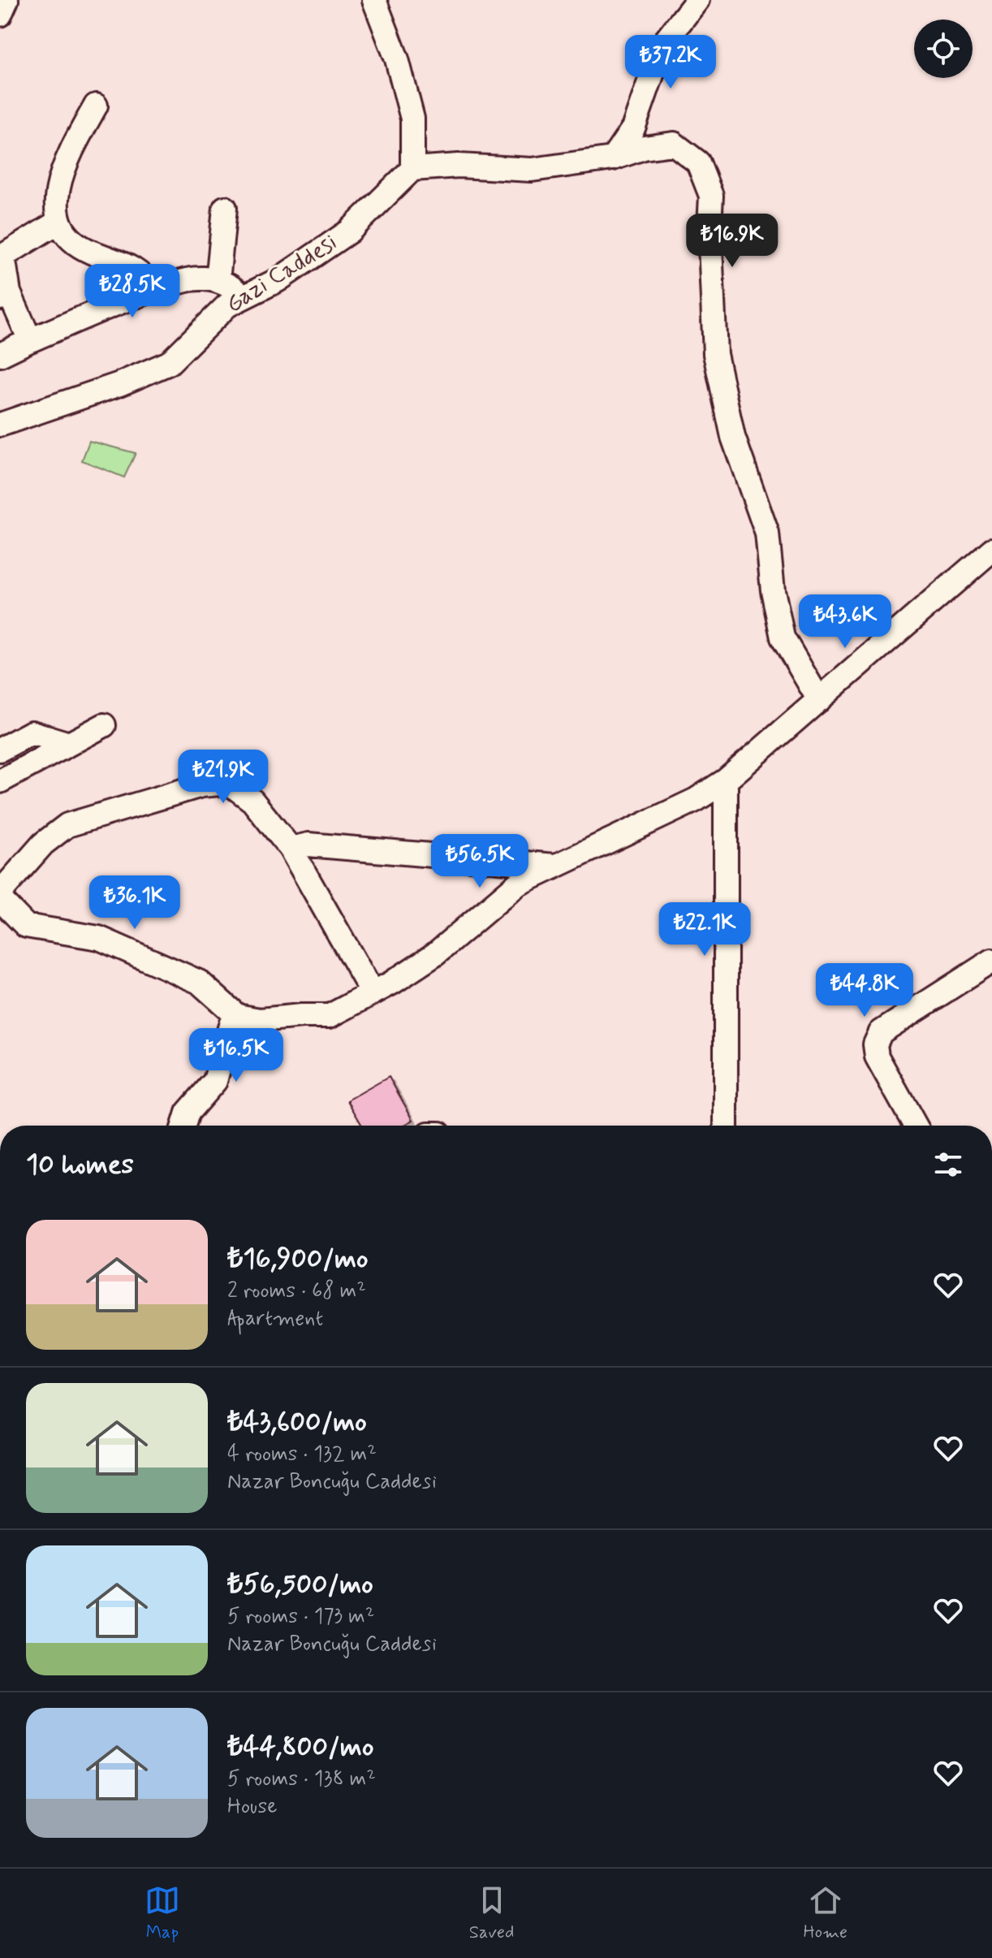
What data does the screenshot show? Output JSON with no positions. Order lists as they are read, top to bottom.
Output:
{
  "streets": {
    "street": ["Gazi Caddesi"]
  },
  "page": {
    "price": [
      "₺37.2K",
      "₺16.9K",
      "₺28.5K",
      "₺43.6K",
      "₺21.9K",
      "₺56.5K",
      "₺36.1K",
      "₺22.1K",
      "₺44.8K",
      "₺16.5K"
    ],
    "heading": "10 homes",
    "list": [
      {
        "name": "₺16,900/mo",
        "note": "2 rooms · 68 m² · Apartment"
      },
      {
        "name": "₺43,600/mo",
        "note": "4 rooms · 132 m² · Nazar Boncuğu Caddesi"
      },
      {
        "name": "₺56,500/mo",
        "note": "5 rooms · 173 m² · Nazar Boncuğu Caddesi"
      },
      {
        "name": "₺44,800/mo",
        "note": "5 rooms · 138 m² · House"
      }
    ],
    "tabs": ["Map", "Saved", "Home"]
  }
}
